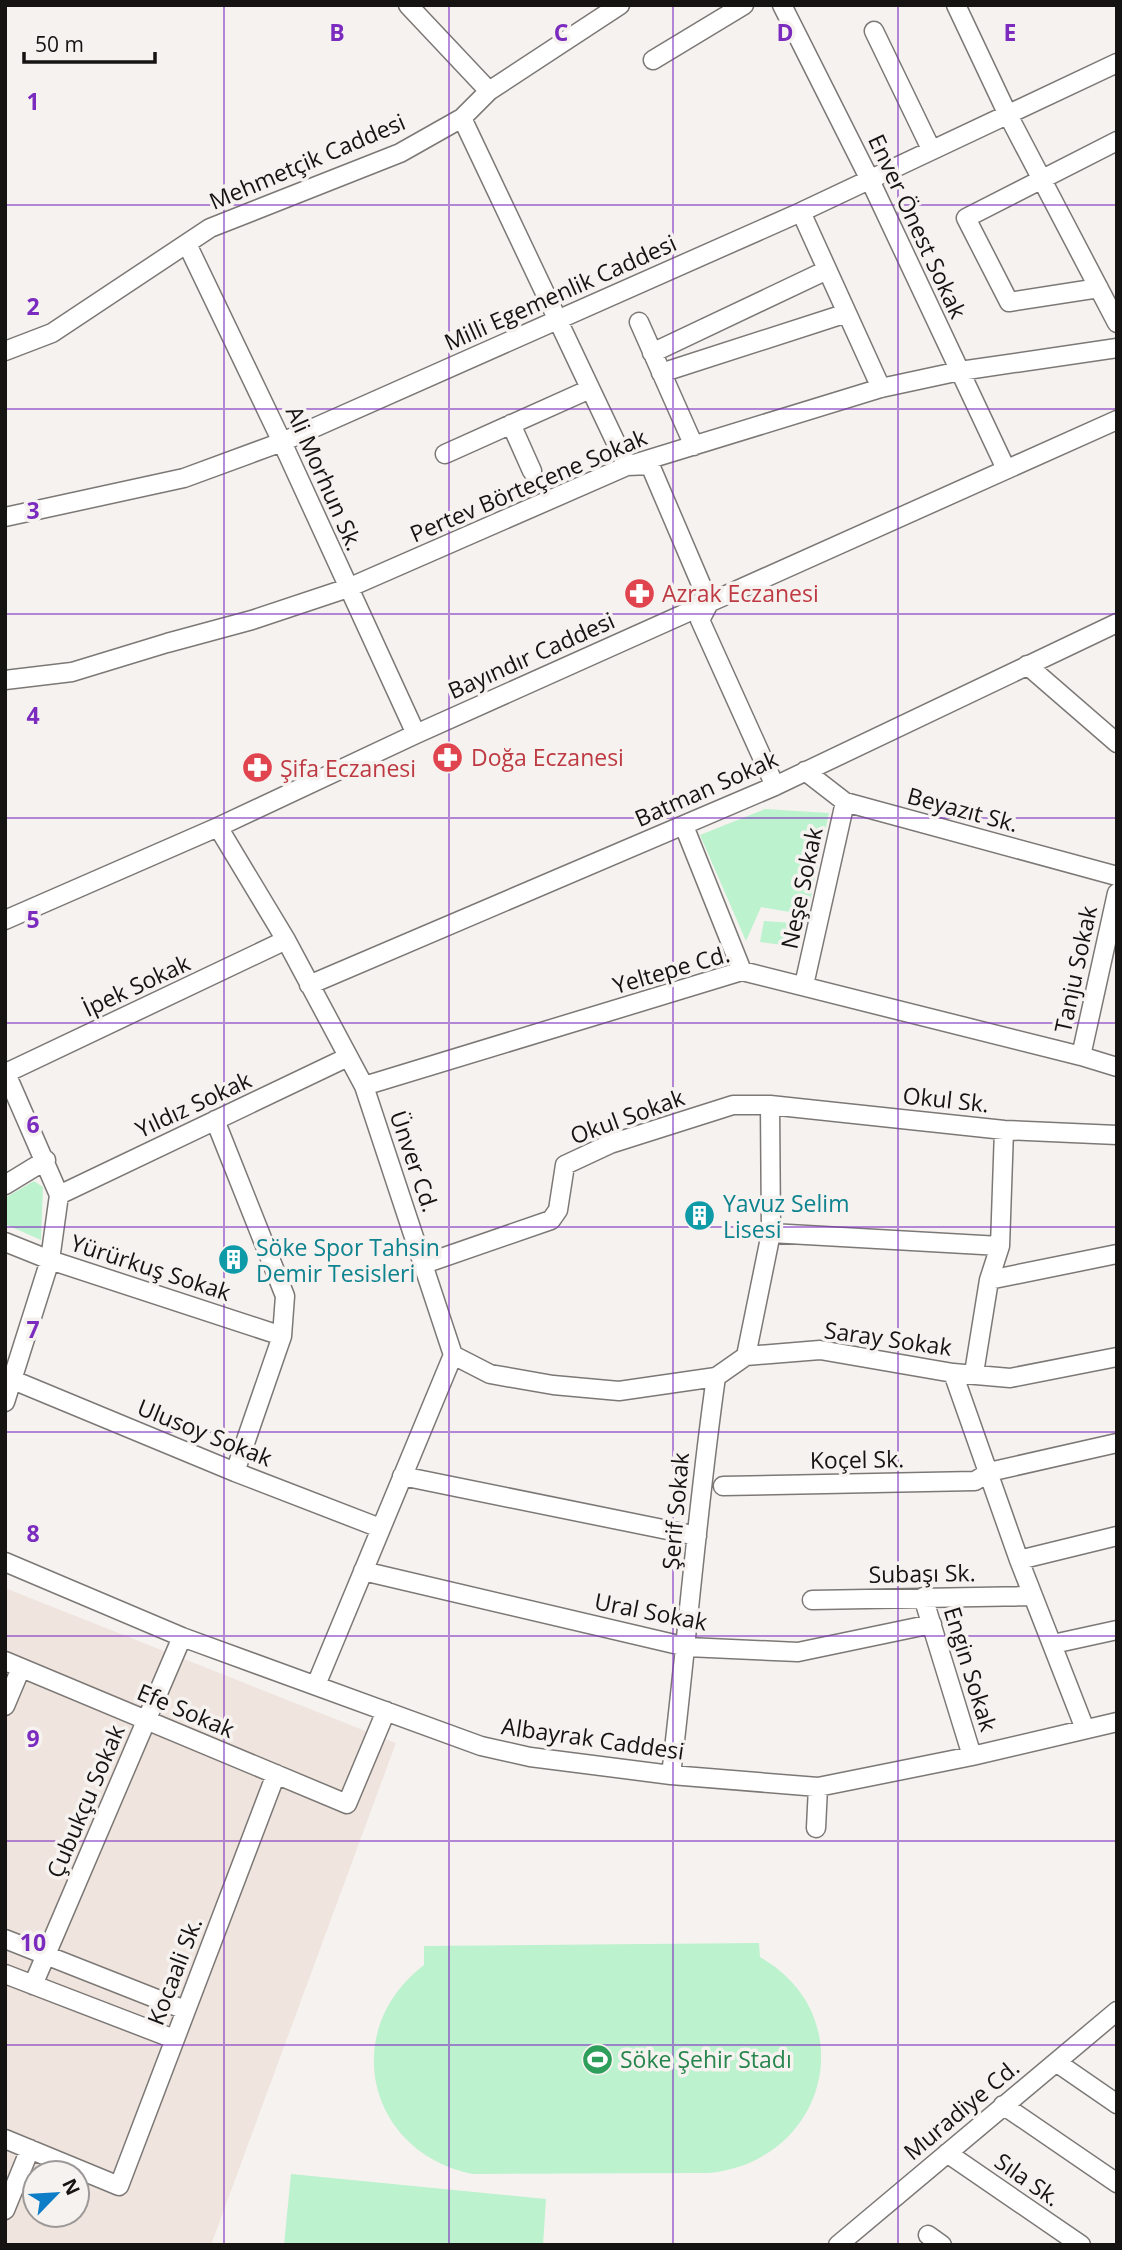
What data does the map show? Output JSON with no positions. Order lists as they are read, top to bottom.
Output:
{
  "streets": {
    "street": [
      "Mehmetçik Caddesi",
      "Enver Önest Sokak",
      "Milli Egemenlik Caddesi",
      "Ali Morhun Sk.",
      "Pertev Börteçene Sokak",
      "Bayındır Caddesi",
      "Batman Sokak",
      "Beyazıt Sk.",
      "Neşe Sokak",
      "Yeltepe Cd.",
      "Tanju Sokak",
      "İpek Sokak",
      "Okul Sk.",
      "Yıldız Sokak",
      "Okul Sokak",
      "Ünver Cd.",
      "Yürürkuş Sokak",
      "Saray Sokak",
      "Ulusoy Sokak",
      "Koçel Sk.",
      "Şerif Sokak",
      "Subaşı Sk.",
      "Ural Sokak",
      "Engin Sokak",
      "Efe Sokak",
      "Albayrak Caddesi",
      "Çubukçu Sokak",
      "Kocaali Sk.",
      "Muradiye Cd.",
      "Sıla Sk."
    ]
  },
  "crossings": [
    ["Mehmetçik Caddesi", "Ali Morhun Sk."],
    ["Enver Önest Sokak", "Milli Egemenlik Caddesi"],
    ["Enver Önest Sokak", "Pertev Börteçene Sokak"],
    ["Enver Önest Sokak", "Bayındır Caddesi"],
    ["Milli Egemenlik Caddesi", "Ali Morhun Sk."],
    ["Ali Morhun Sk.", "Pertev Börteçene Sokak"],
    ["Ali Morhun Sk.", "Bayındır Caddesi"],
    ["Bayındır Caddesi", "Ünver Cd."],
    ["Batman Sokak", "Beyazıt Sk."],
    ["Batman Sokak", "Ünver Cd."],
    ["Beyazıt Sk.", "Neşe Sokak"],
    ["Neşe Sokak", "Yeltepe Cd."],
    ["Yeltepe Cd.", "Tanju Sokak"],
    ["Yeltepe Cd.", "Ünver Cd."],
    ["İpek Sokak", "Ünver Cd."],
    ["Okul Sk.", "Okul Sokak"],
    ["Yıldız Sokak", "Ünver Cd."],
    ["Okul Sokak", "Ünver Cd."],
    ["Şerif Sokak", "Ural Sokak"],
    ["Şerif Sokak", "Albayrak Caddesi"],
    ["Subaşı Sk.", "Engin Sokak"],
    ["Ural Sokak", "Engin Sokak"],
    ["Engin Sokak", "Albayrak Caddesi"],
    ["Efe Sokak", "Albayrak Caddesi"],
    ["Efe Sokak", "Çubukçu Sokak"],
    ["Efe Sokak", "Kocaali Sk."],
    ["Albayrak Caddesi", "Çubukçu Sokak"],
    ["Muradiye Cd.", "Sıla Sk."]
  ],
  "places": {
    "pharmacy": ["Azrak Eczanesi", "Doğa Eczanesi", "Şifa Eczanesi"],
    "building": ["Yavuz Selim Lisesi", "Söke Spor Tahsin Demir Tesisleri"],
    "sports": ["Söke Şehir Stadı"]
  },
  "scale_bar": "50 m",
  "north": "top right",
  "grid": {
    "columns": [
      "B",
      "C",
      "D",
      "E"
    ],
    "rows": [
      "1",
      "2",
      "3",
      "4",
      "5",
      "6",
      "7",
      "8",
      "9",
      "10"
    ]
  }
}
